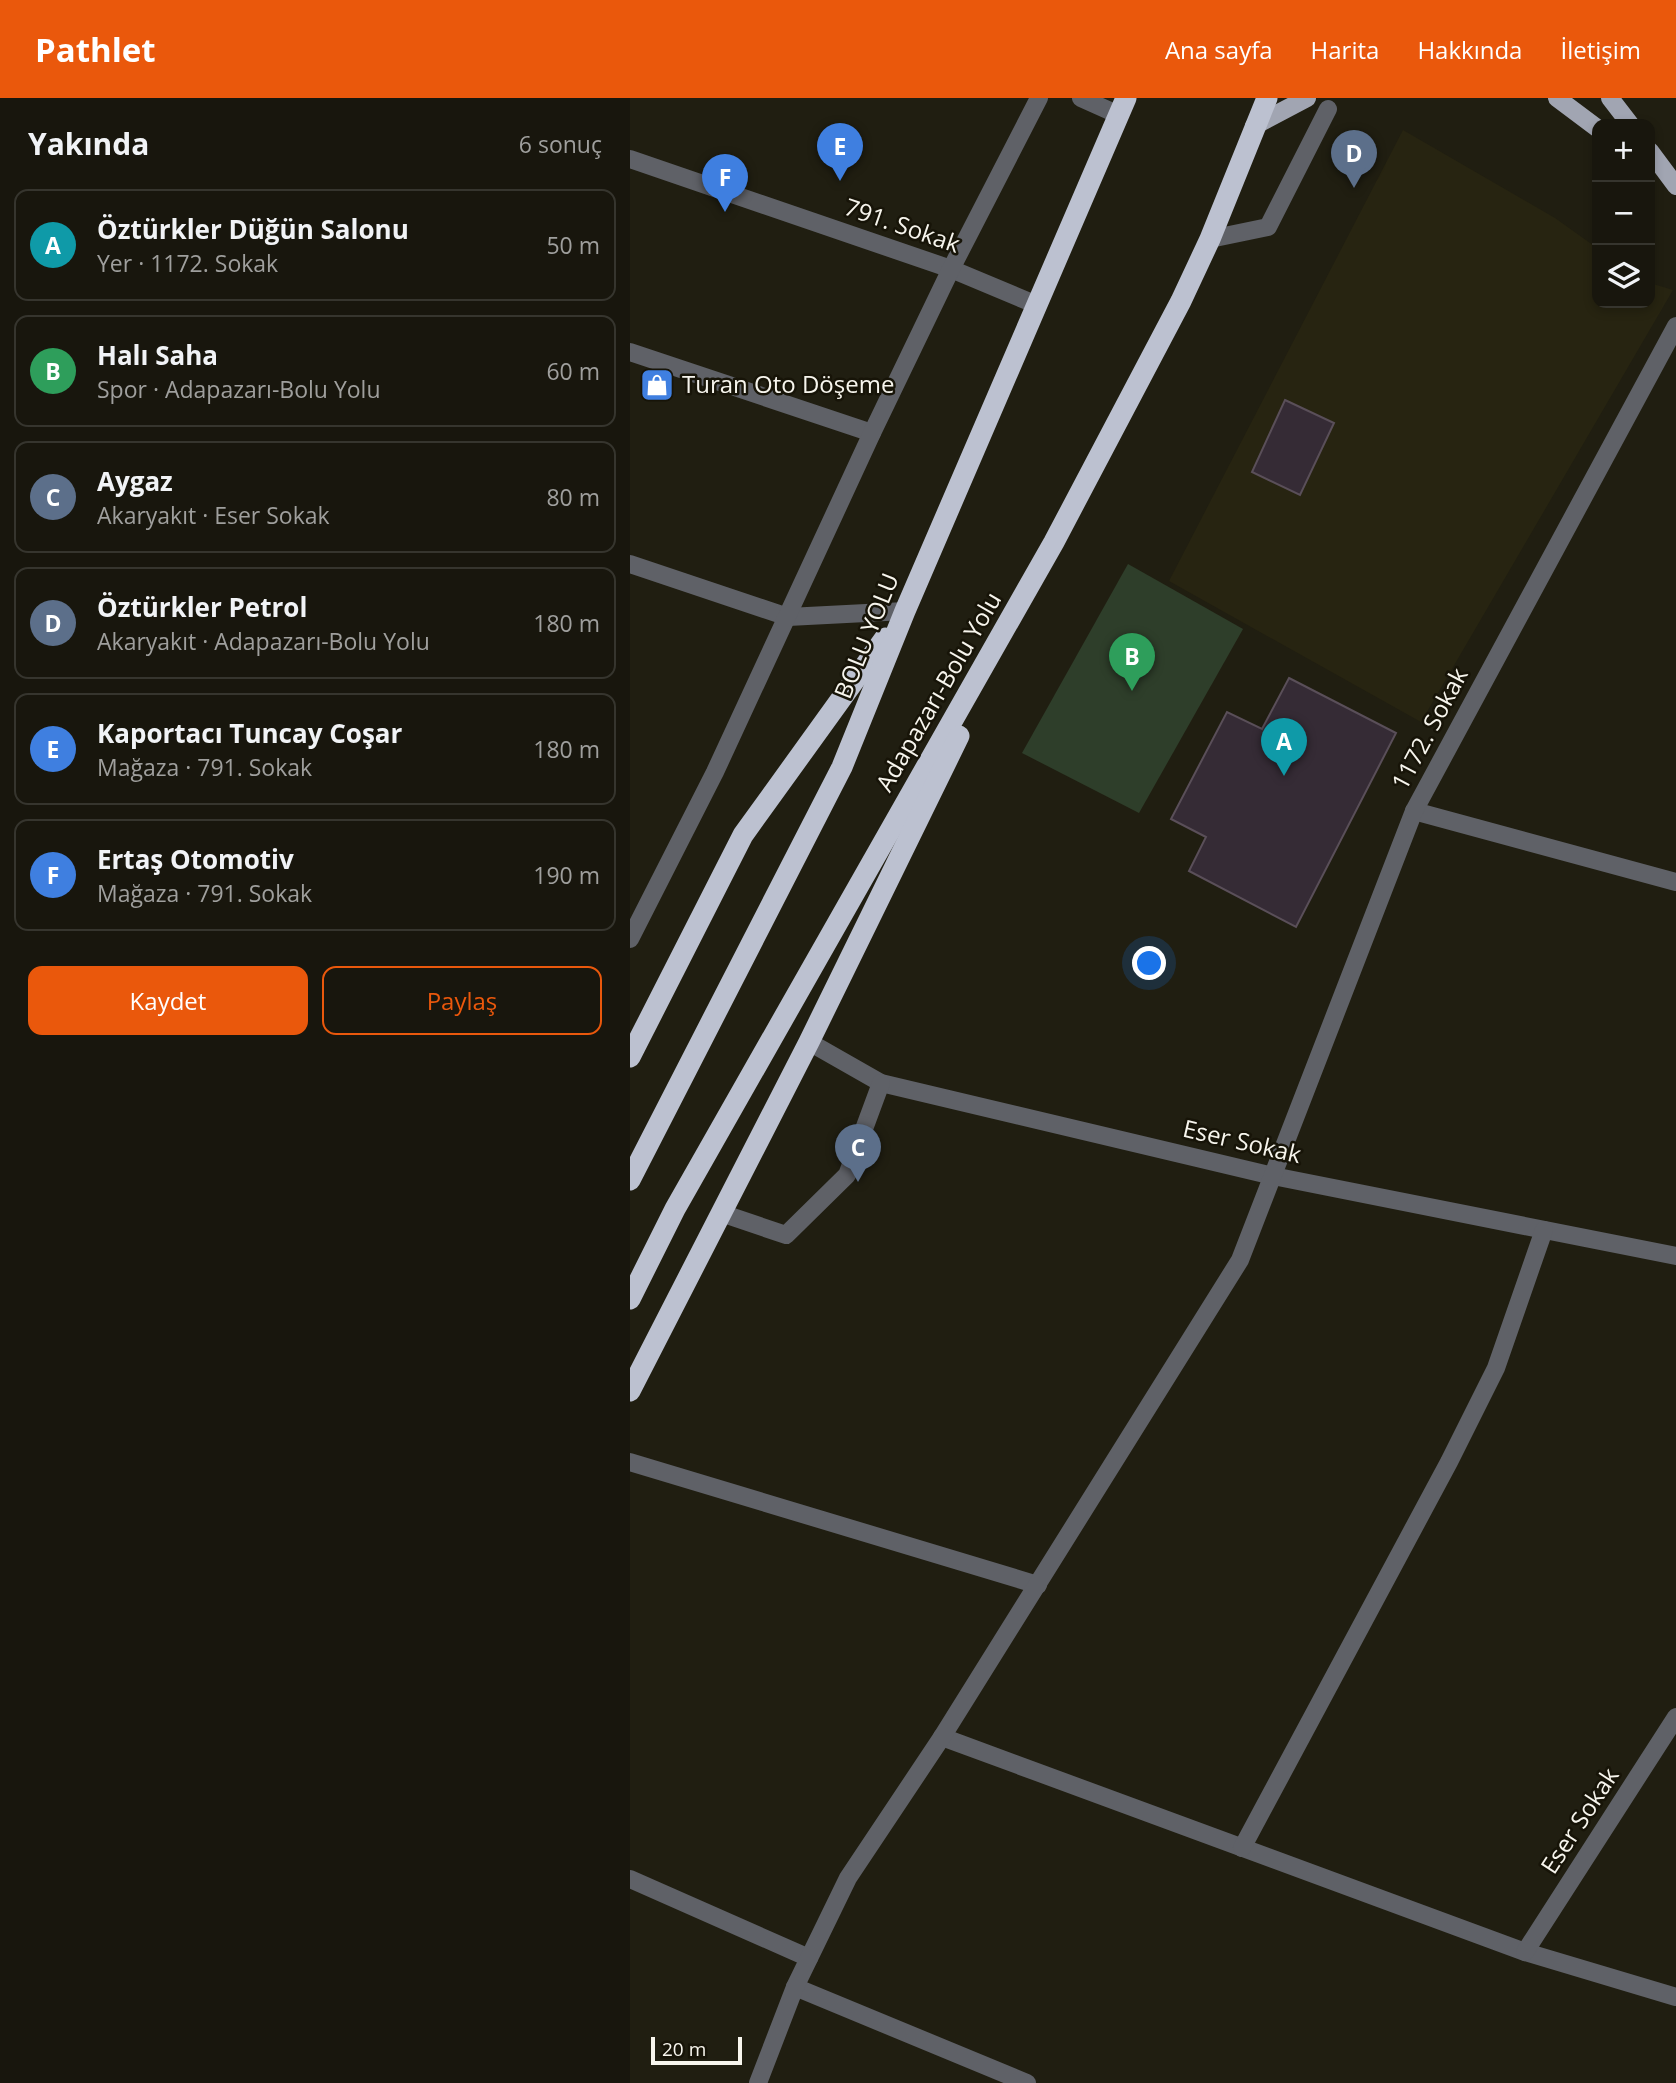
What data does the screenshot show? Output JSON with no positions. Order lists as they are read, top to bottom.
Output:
{
  "streets": {
    "highway": ["BOLU YOLU", "Adapazarı-Bolu Yolu"],
    "street": ["791. Sokak", "1172. Sokak", "Eser Sokak"]
  },
  "crossings": [
    ["791. Sokak", "BOLU YOLU"],
    ["1172. Sokak", "Eser Sokak"]
  ],
  "places": {
    "shop": ["Turan Oto Döşeme"]
  },
  "scale_bar": "20 m",
  "page": {
    "header": "Pathlet",
    "nav": [
      "Ana sayfa",
      "Harita",
      "Hakkında",
      "İletişim"
    ],
    "heading": ["Yakında", "6 sonuç"],
    "map_buttons": ["+", "−"],
    "pins": [
      "E",
      "D",
      "F",
      "B",
      "A",
      "C"
    ],
    "list": [
      {
        "mark": "A",
        "name": "Öztürkler Düğün Salonu",
        "note": "Yer · 1172. Sokak",
        "value": "50 m"
      },
      {
        "mark": "B",
        "name": "Halı Saha",
        "note": "Spor · Adapazarı-Bolu Yolu",
        "value": "60 m"
      },
      {
        "mark": "C",
        "name": "Aygaz",
        "note": "Akaryakıt · Eser Sokak",
        "value": "80 m"
      },
      {
        "mark": "D",
        "name": "Öztürkler Petrol",
        "note": "Akaryakıt · Adapazarı-Bolu Yolu",
        "value": "180 m"
      },
      {
        "mark": "E",
        "name": "Kaportacı Tuncay Coşar",
        "note": "Mağaza · 791. Sokak",
        "value": "180 m"
      },
      {
        "mark": "F",
        "name": "Ertaş Otomotiv",
        "note": "Mağaza · 791. Sokak",
        "value": "190 m"
      }
    ],
    "buttons": ["Kaydet", "Paylaş"],
    "scale": "20 m"
  }
}
